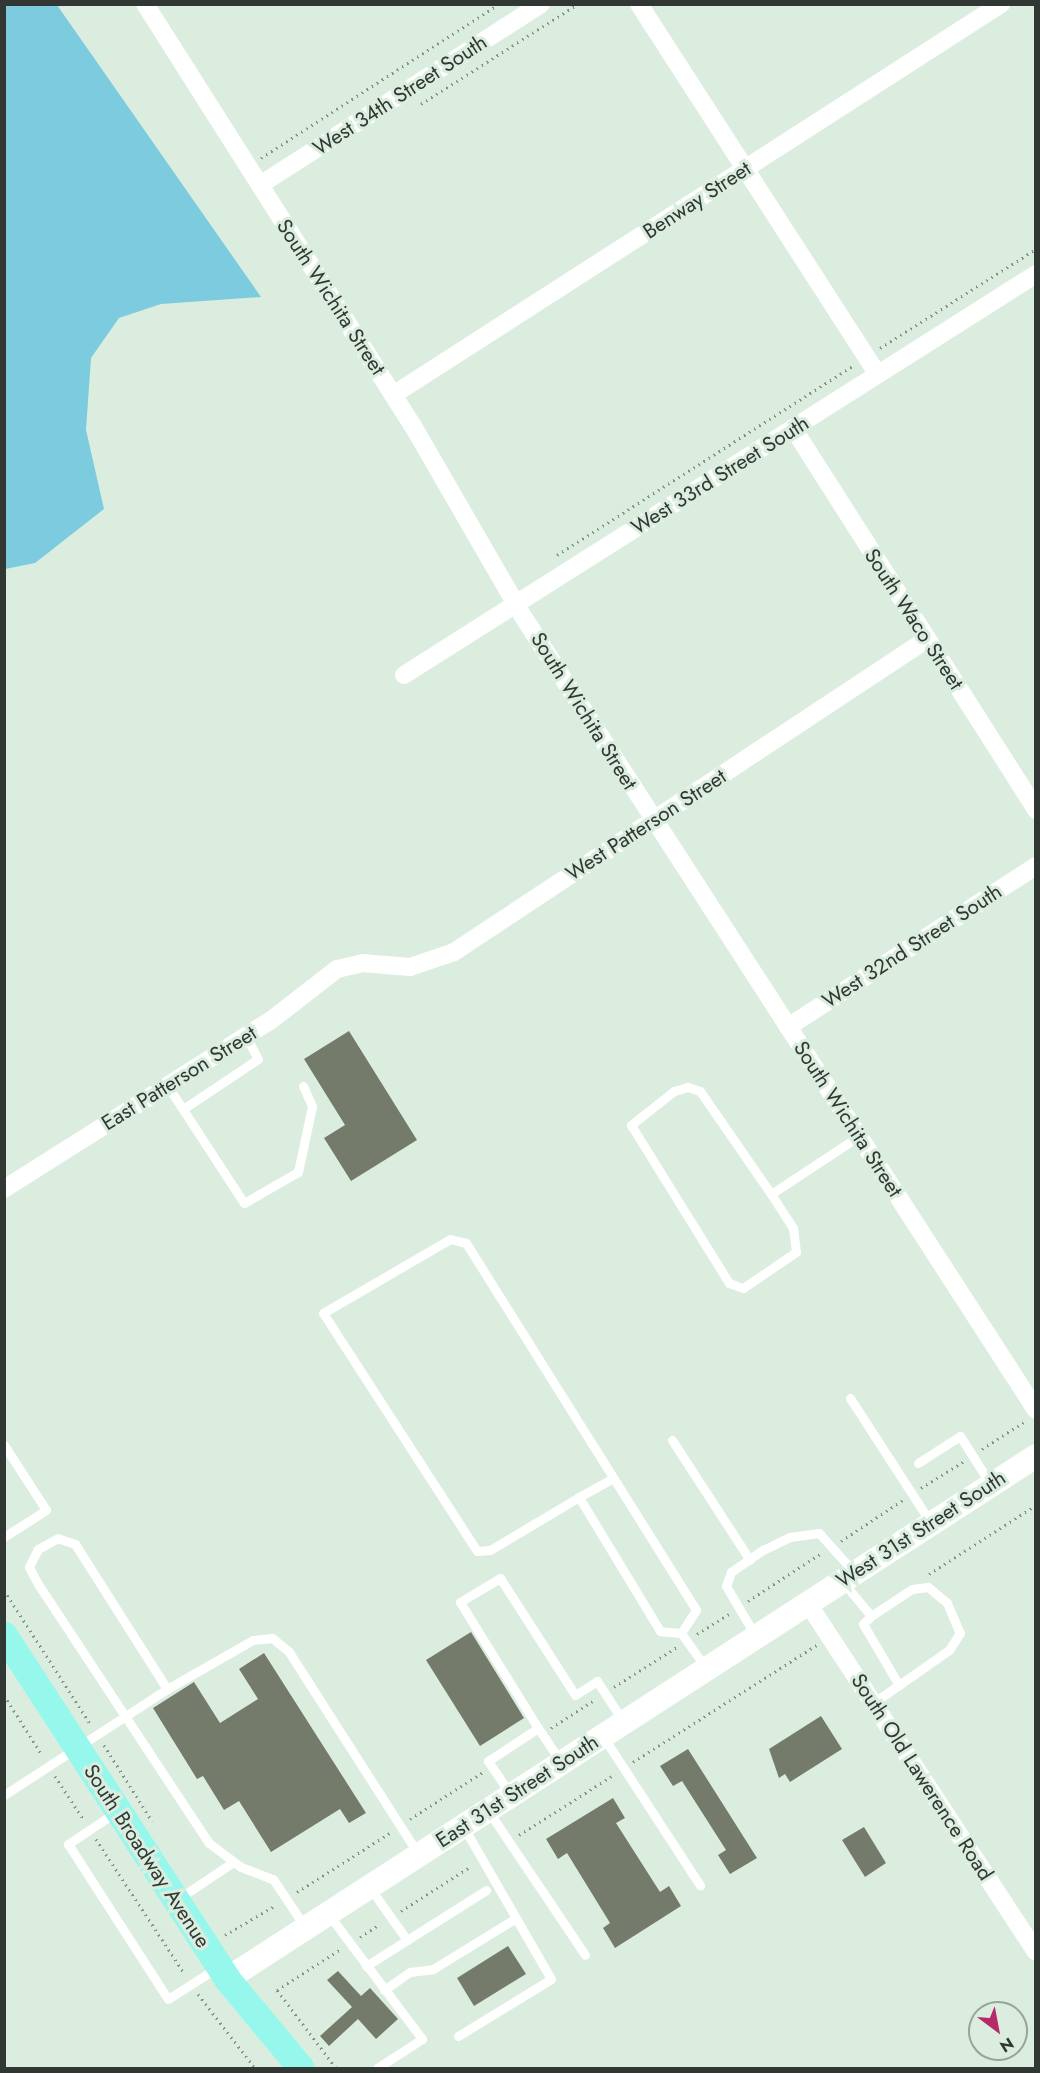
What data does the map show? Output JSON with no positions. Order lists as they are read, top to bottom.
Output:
{
  "streets": {
    "main road": ["South Broadway Avenue"],
    "street": [
      "West 34th Street South",
      "Benway Street",
      "South Wichita Street",
      "West 33rd Street South",
      "South Waco Street",
      "West Patterson Street",
      "West 32nd Street South",
      "East Patterson Street",
      "West 31st Street South",
      "South Old Lawerence Road",
      "East 31st Street South"
    ]
  },
  "crossings": [
    ["West 34th Street South", "South Wichita Street"],
    ["Benway Street", "South Wichita Street"],
    ["South Wichita Street", "West 33rd Street South"],
    ["South Wichita Street", "West Patterson Street"],
    ["South Wichita Street", "West 32nd Street South"],
    ["West 33rd Street South", "South Waco Street"],
    ["South Waco Street", "West Patterson Street"],
    ["West Patterson Street", "East Patterson Street"],
    ["West 31st Street South", "South Old Lawerence Road"],
    ["West 31st Street South", "East 31st Street South"],
    ["South Old Lawerence Road", "East 31st Street South"],
    ["East 31st Street South", "South Broadway Avenue"]
  ],
  "north": "bottom right"
}
